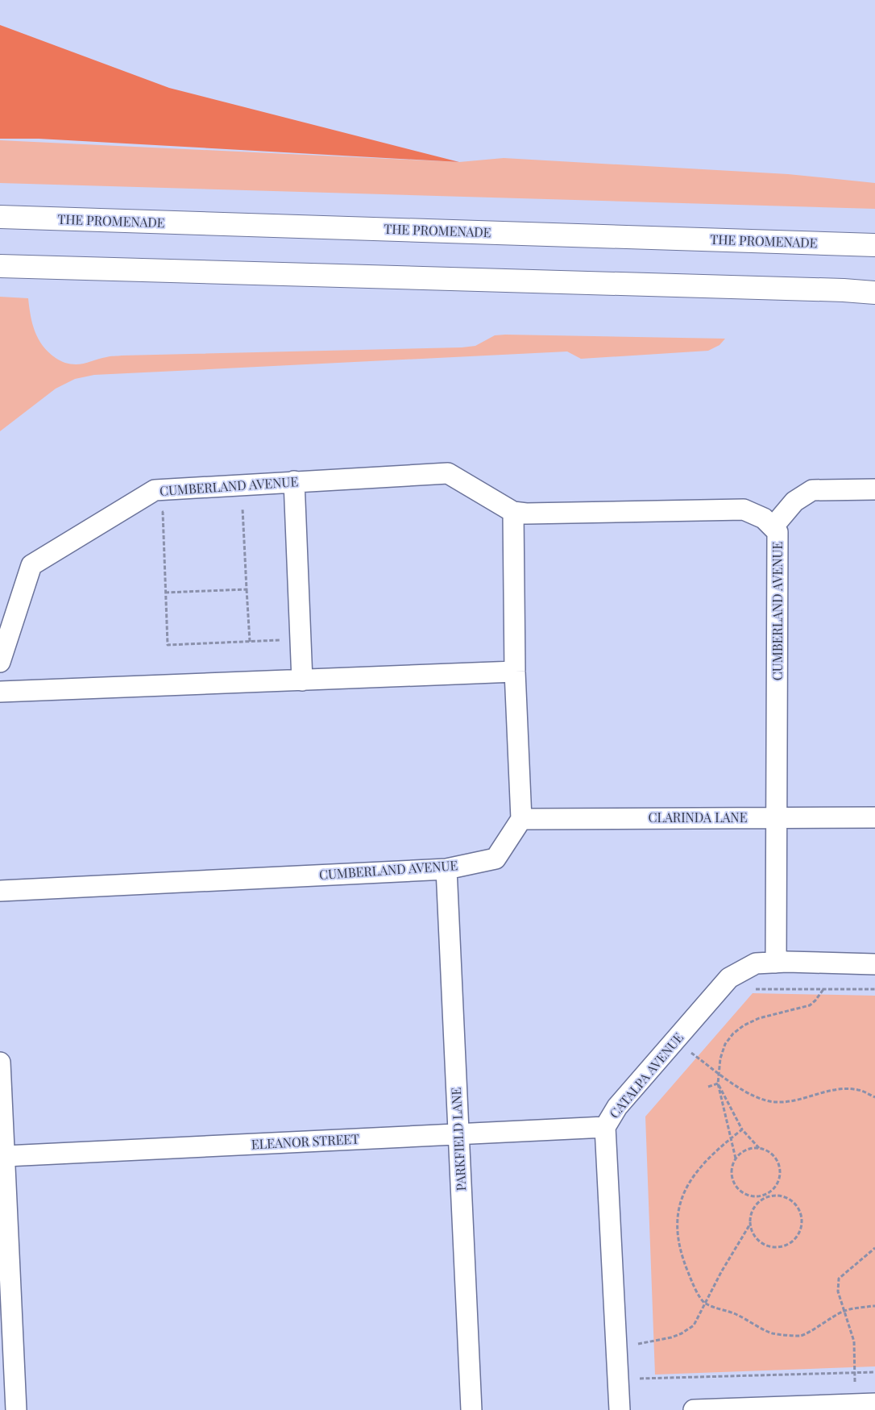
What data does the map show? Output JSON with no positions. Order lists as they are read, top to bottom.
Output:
{
  "streets": {
    "main road": ["THE PROMENADE"],
    "street": [
      "CUMBERLAND AVENUE",
      "CLARINDA LANE",
      "CATALPA AVENUE",
      "PARKFIELD LANE",
      "ELEANOR STREET"
    ]
  },
  "crossings": [
    ["CUMBERLAND AVENUE", "CLARINDA LANE"],
    ["CUMBERLAND AVENUE", "CATALPA AVENUE"],
    ["CUMBERLAND AVENUE", "PARKFIELD LANE"],
    ["CATALPA AVENUE", "ELEANOR STREET"],
    ["PARKFIELD LANE", "ELEANOR STREET"]
  ]
}
